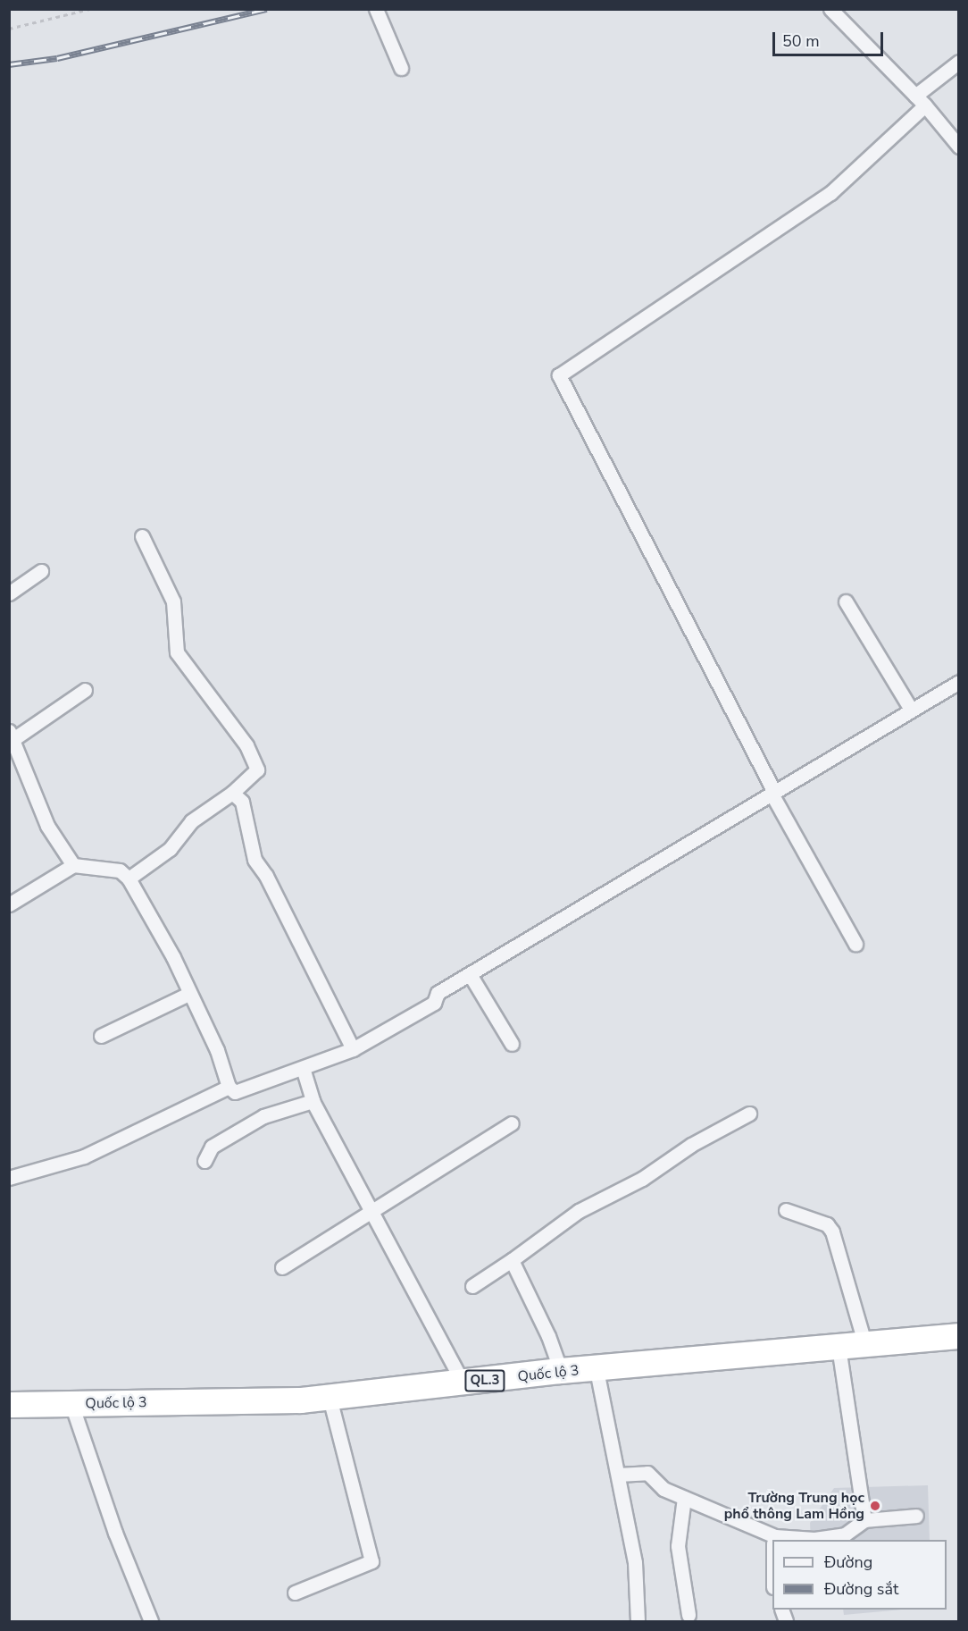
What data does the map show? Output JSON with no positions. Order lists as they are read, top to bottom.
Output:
{
  "streets": {
    "highway": ["Quốc lộ 3", "QL.3"]
  },
  "places": ["Trường Trung học phổ thông Lam Hồng"],
  "legend": ["Đường", "Đường sắt"],
  "scale_bar": "50 m"
}
